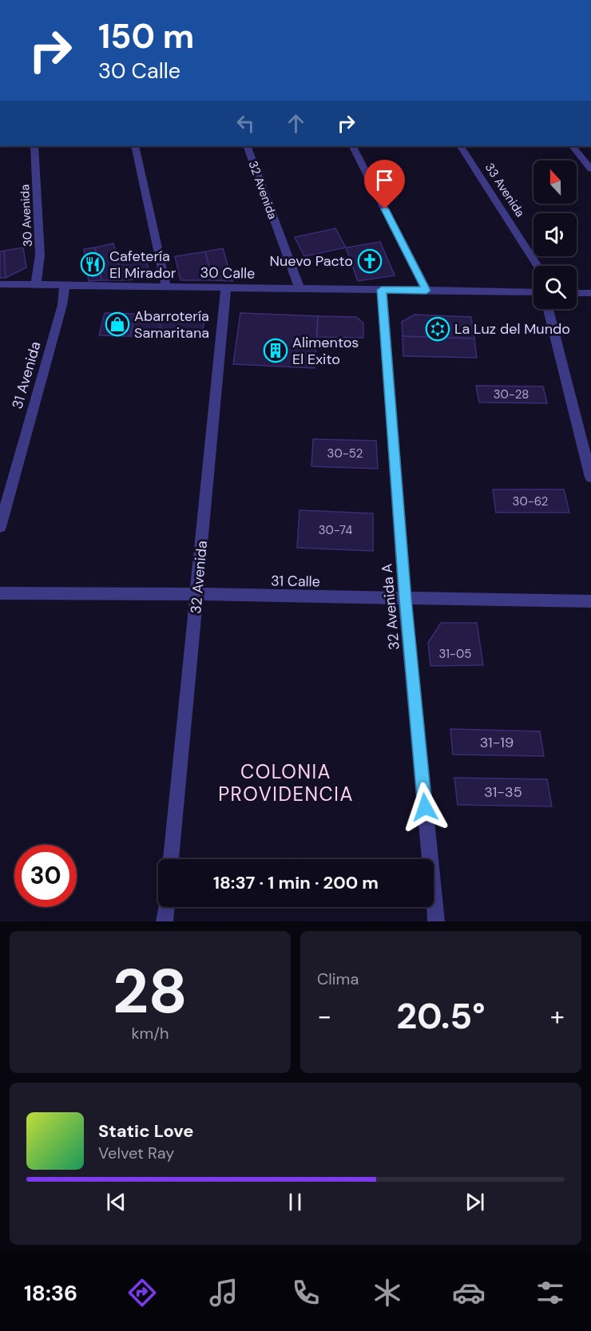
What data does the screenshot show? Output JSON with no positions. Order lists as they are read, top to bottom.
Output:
{
  "streets": {
    "street": [
      "32 Avenida",
      "33 Avenida",
      "30 Avenida",
      "30 Calle",
      "31 Avenida",
      "31 Calle",
      "32 Avenida A"
    ]
  },
  "crossings": [
    ["32 Avenida", "30 Calle"],
    ["32 Avenida", "31 Calle"],
    ["30 Avenida", "30 Calle"],
    ["30 Calle", "31 Avenida"],
    ["30 Calle", "32 Avenida A"],
    ["31 Calle", "32 Avenida A"]
  ],
  "districts": ["COLONIA PROVIDENCIA"],
  "places": {
    "church": ["Nuevo Pacto"],
    "restaurant": ["Cafetería El Mirador"],
    "shop": ["Abarrotería Samaritana"],
    "synagogue": ["La Luz del Mundo"],
    "building": ["Alimentos El Exito"]
  },
  "house_numbers": [
    "30-28",
    "30-52",
    "30-62",
    "30-74",
    "31-05",
    "31-19",
    "31-35"
  ],
  "north": "top",
  "page": {
    "turn": ["150 m", "30 Calle"],
    "limit": "30",
    "trip": "18:37 · 1 min · 200 m",
    "tile": [
      ["28", "km/h"],
      "Clima"
    ],
    "heat": ["−", "20.5°", "+"],
    "song": ["Static Love", "Velvet Ray"],
    "tabs": "18:36"
  }
}
